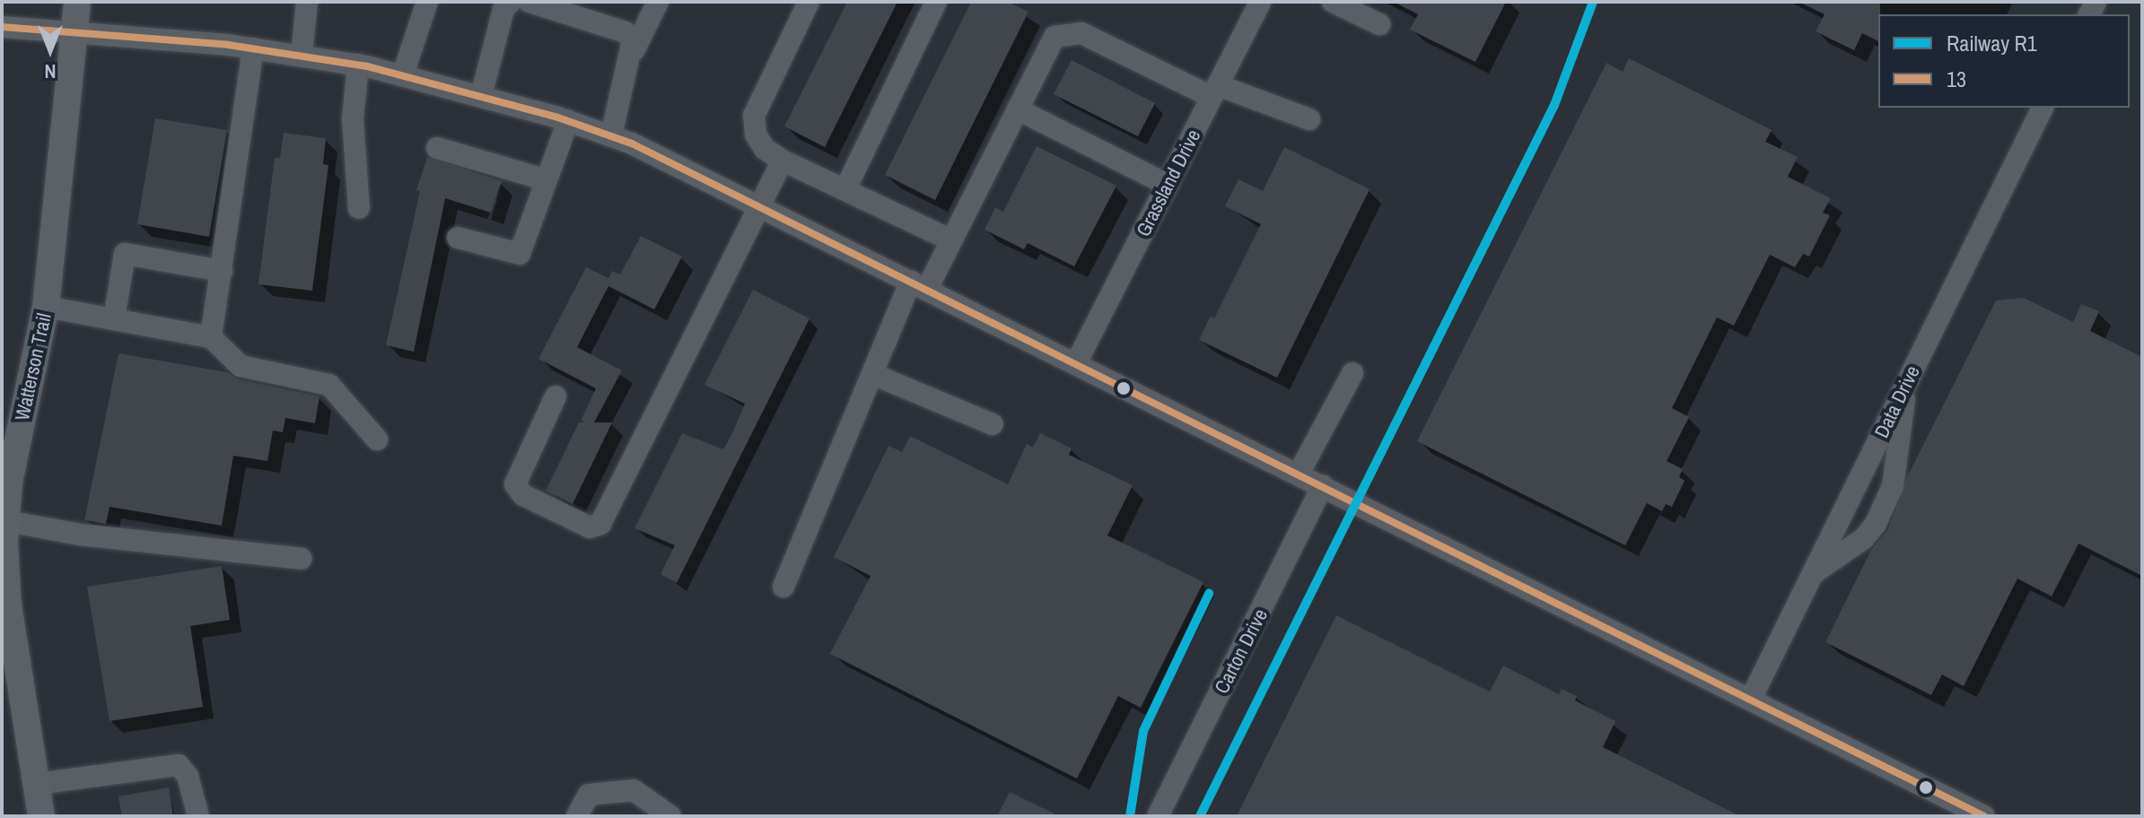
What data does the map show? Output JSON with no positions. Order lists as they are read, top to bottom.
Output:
{
  "streets": {
    "main road": ["Watterson Trail"],
    "street": ["Grassland Drive", "Data Drive", "Carton Drive"]
  },
  "lines": ["rail line R1", "transit line 13"],
  "legend": ["Railway R1", "13"],
  "north": "bottom"
}
